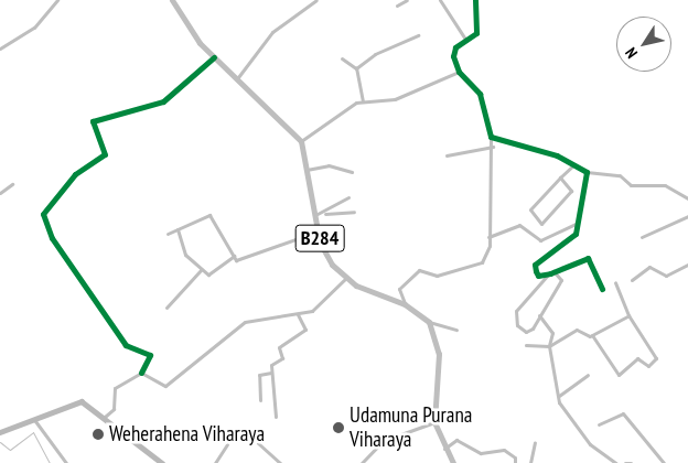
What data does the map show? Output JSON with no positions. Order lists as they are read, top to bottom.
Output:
{
  "streets": {
    "main road": ["B284"]
  },
  "places": ["Udamuna Purana Viharaya", "Weherahena Viharaya"],
  "north": "bottom left"
}
